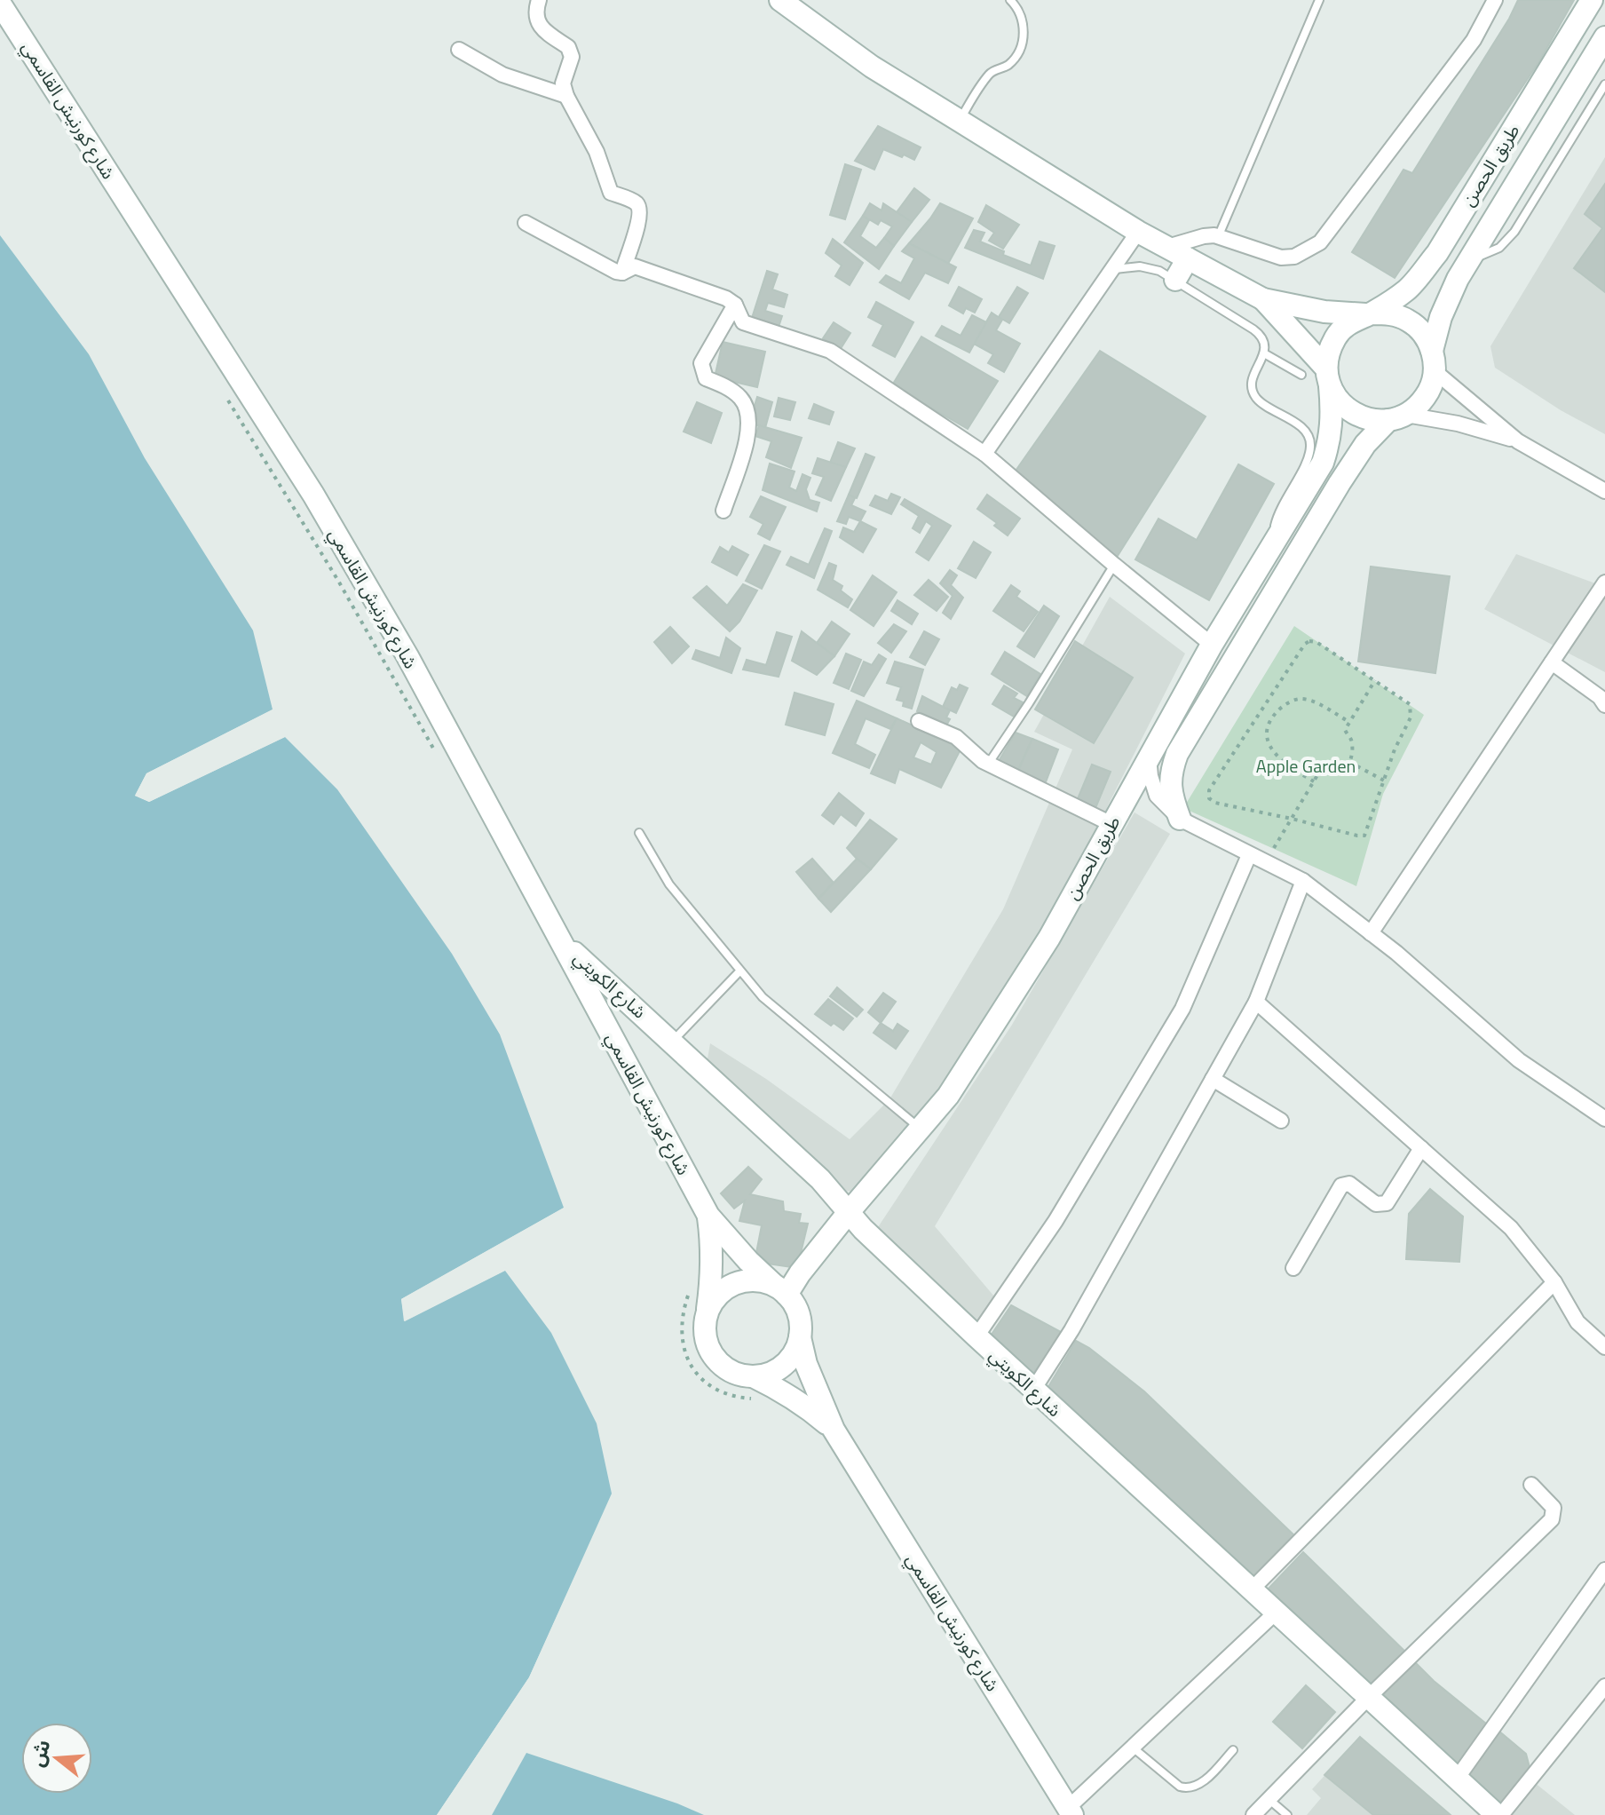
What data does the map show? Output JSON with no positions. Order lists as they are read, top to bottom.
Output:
{
  "streets": {
    "street": ["شارع كورنيش القاسمي", "طريق الحصن", "شارع الكويتي"]
  },
  "crossings": [
    ["شارع كورنيش القاسمي", "طريق الحصن"],
    ["شارع كورنيش القاسمي", "شارع الكويتي"],
    ["طريق الحصن", "شارع الكويتي"]
  ],
  "parks": ["Apple Garden"],
  "north": "left"
}
